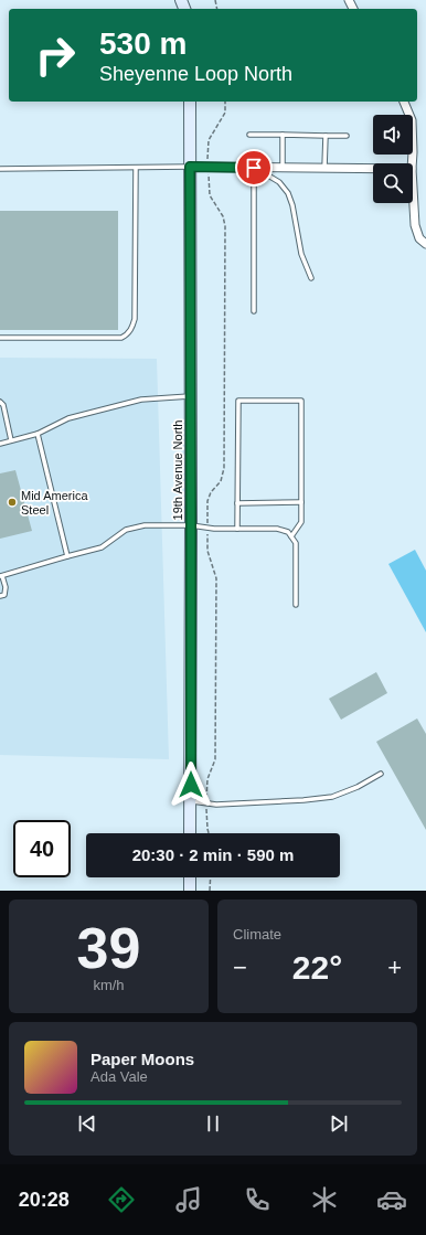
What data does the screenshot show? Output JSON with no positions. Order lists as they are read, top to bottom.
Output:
{
  "streets": {
    "street": ["19th Avenue North"]
  },
  "places": ["Mid America Steel"],
  "page": {
    "turn": ["530 m", "Sheyenne Loop North"],
    "limit": "40",
    "trip": "20:30 · 2 min · 590 m",
    "tile": [
      ["39", "km/h"],
      "Climate"
    ],
    "heat": ["−", "22°", "+"],
    "song": ["Paper Moons", "Ada Vale"],
    "tabs": "20:28"
  }
}
